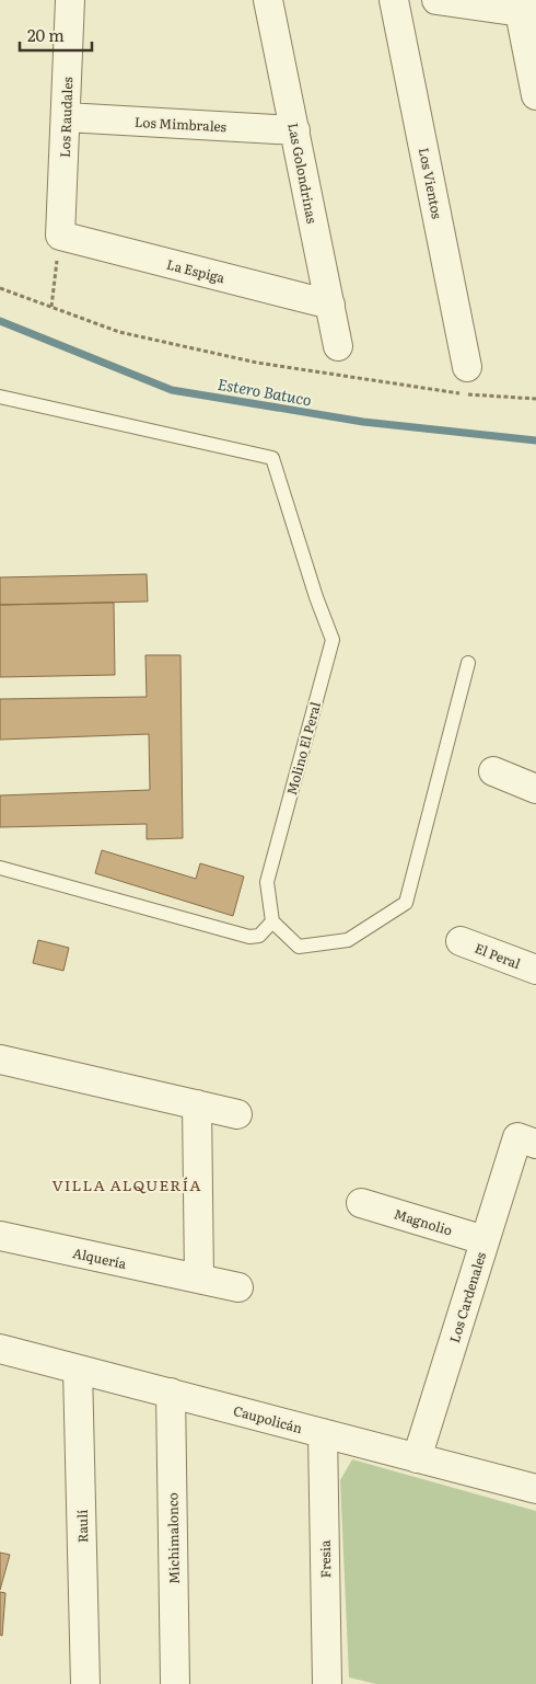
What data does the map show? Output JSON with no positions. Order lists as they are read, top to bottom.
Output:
{
  "streets": {
    "street": [
      "Los Raudales",
      "Los Mimbrales",
      "Las Golondrinas",
      "Los Vientos",
      "La Espiga",
      "El Peral",
      "Magnolio",
      "Alquería",
      "Los Cardenales",
      "Caupolicán",
      "Raulí",
      "Michimalonco",
      "Fresia"
    ],
    "lane": ["Molino El Peral"]
  },
  "crossings": [
    ["Los Raudales", "Los Mimbrales"],
    ["Los Raudales", "La Espiga"],
    ["Los Mimbrales", "Las Golondrinas"],
    ["Las Golondrinas", "La Espiga"],
    ["Magnolio", "Los Cardenales"],
    ["Los Cardenales", "Caupolicán"],
    ["Caupolicán", "Raulí"],
    ["Caupolicán", "Michimalonco"],
    ["Caupolicán", "Fresia"]
  ],
  "districts": ["VILLA ALQUERÍA"],
  "water": ["Estero Batuco"],
  "scale_bar": "20 m"
}
